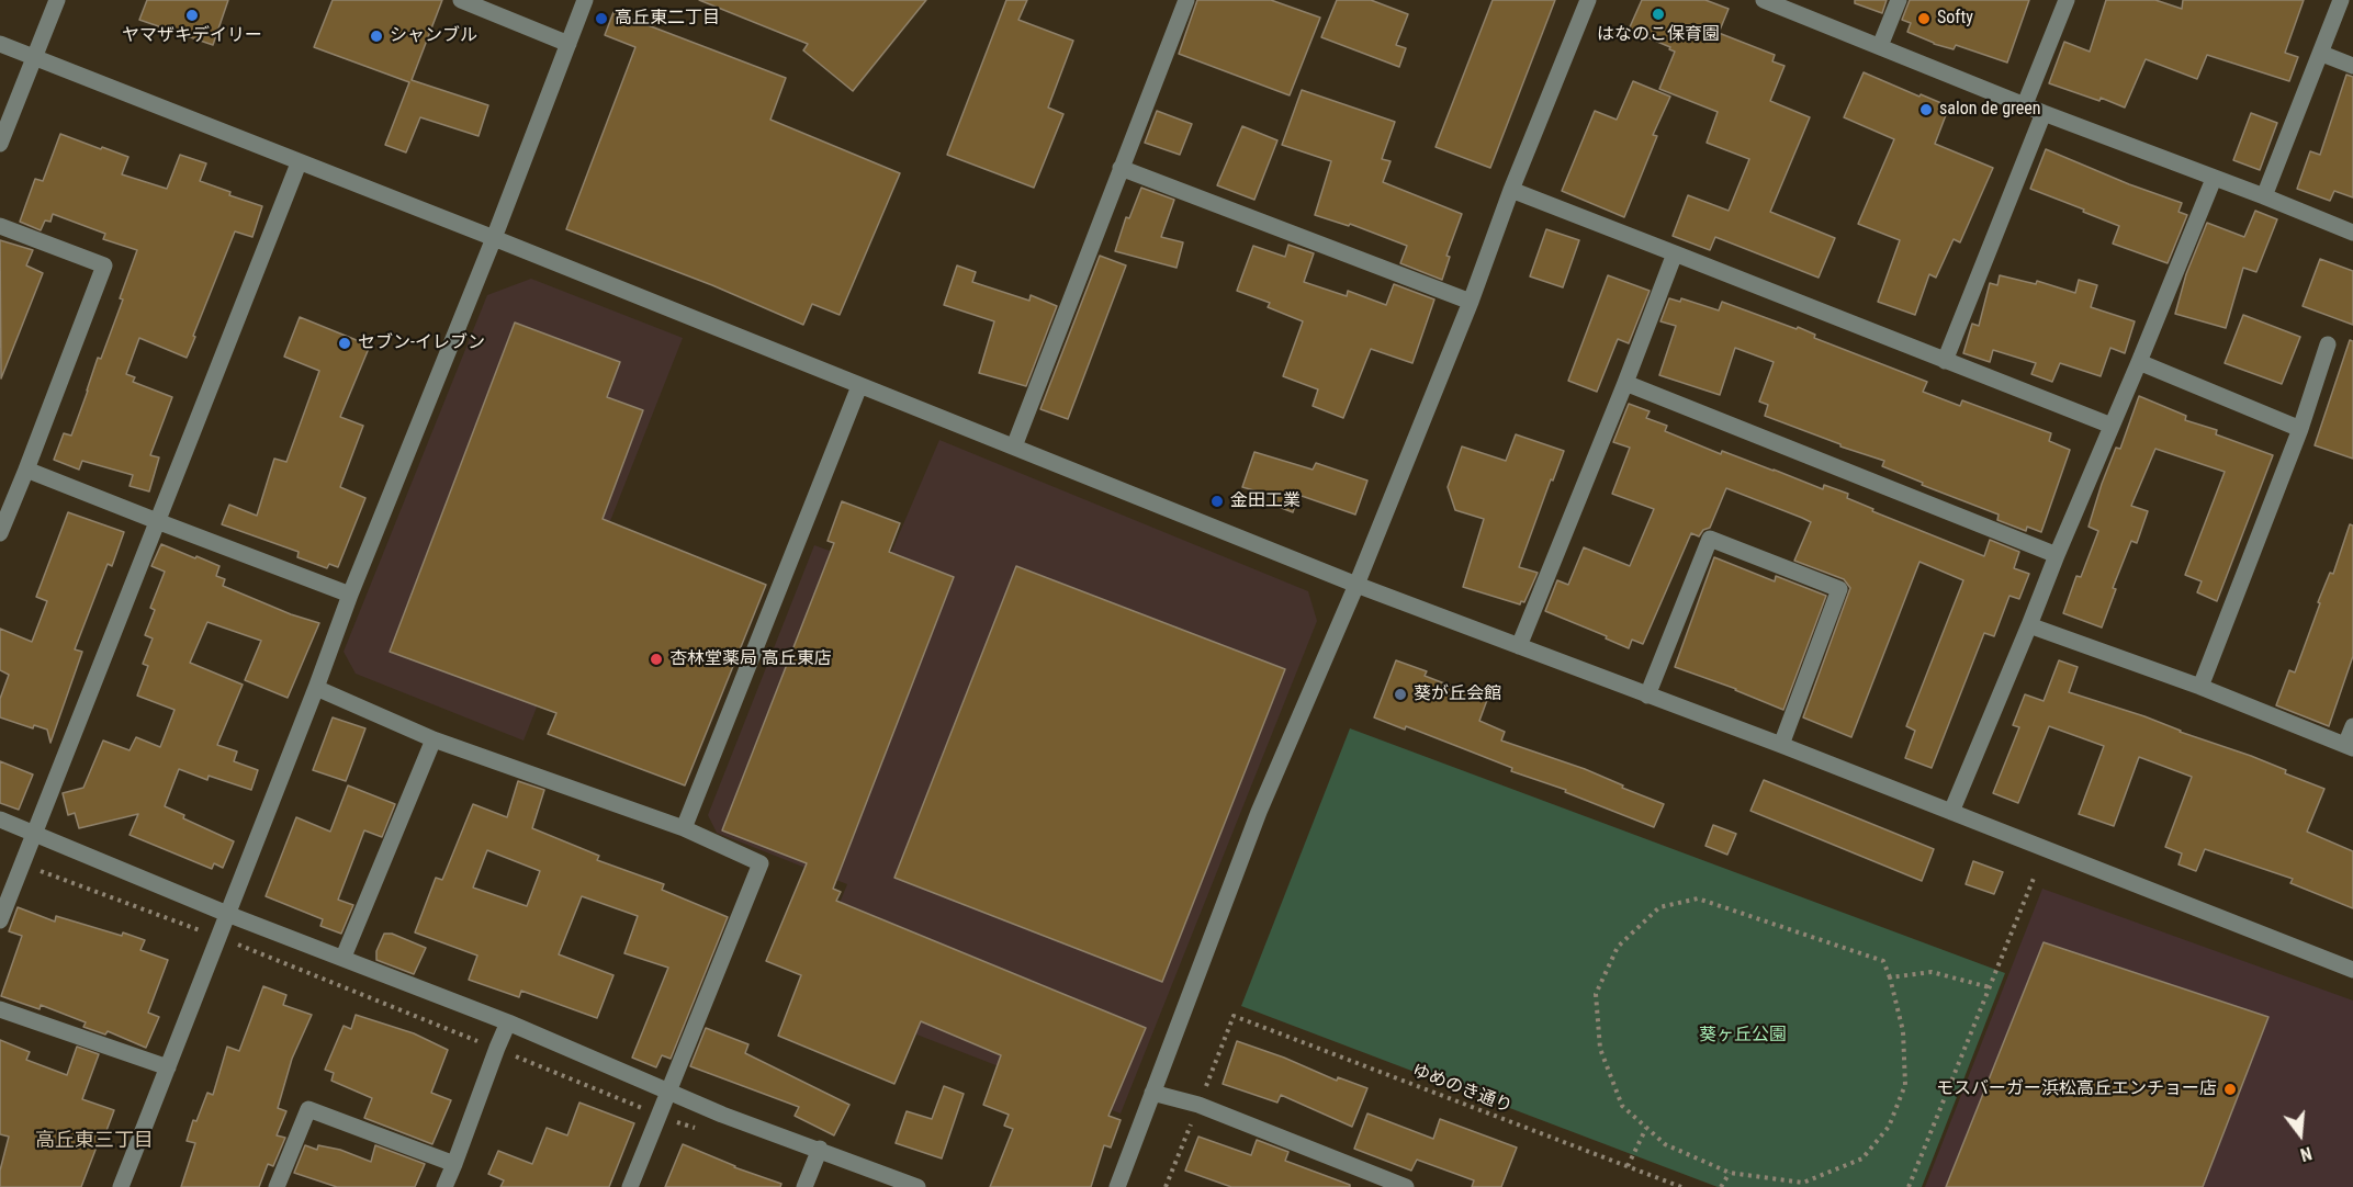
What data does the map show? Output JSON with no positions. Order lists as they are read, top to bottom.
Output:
{
  "streets": {
    "path": ["ゆめのき通り"]
  },
  "districts": ["高丘東三丁目"],
  "parks": ["葵ヶ丘公園"],
  "places": [
    "はなのこ保育園",
    "ヤマザキデイリー",
    "高丘東二丁目",
    "Softy",
    "シャンブル",
    "salon de green",
    "セブン-イレブン",
    "金田工業",
    "杏林堂薬局 高丘東店",
    "葵が丘会館",
    "モスバーガー浜松高丘エンチョー店"
  ],
  "north": "bottom"
}
